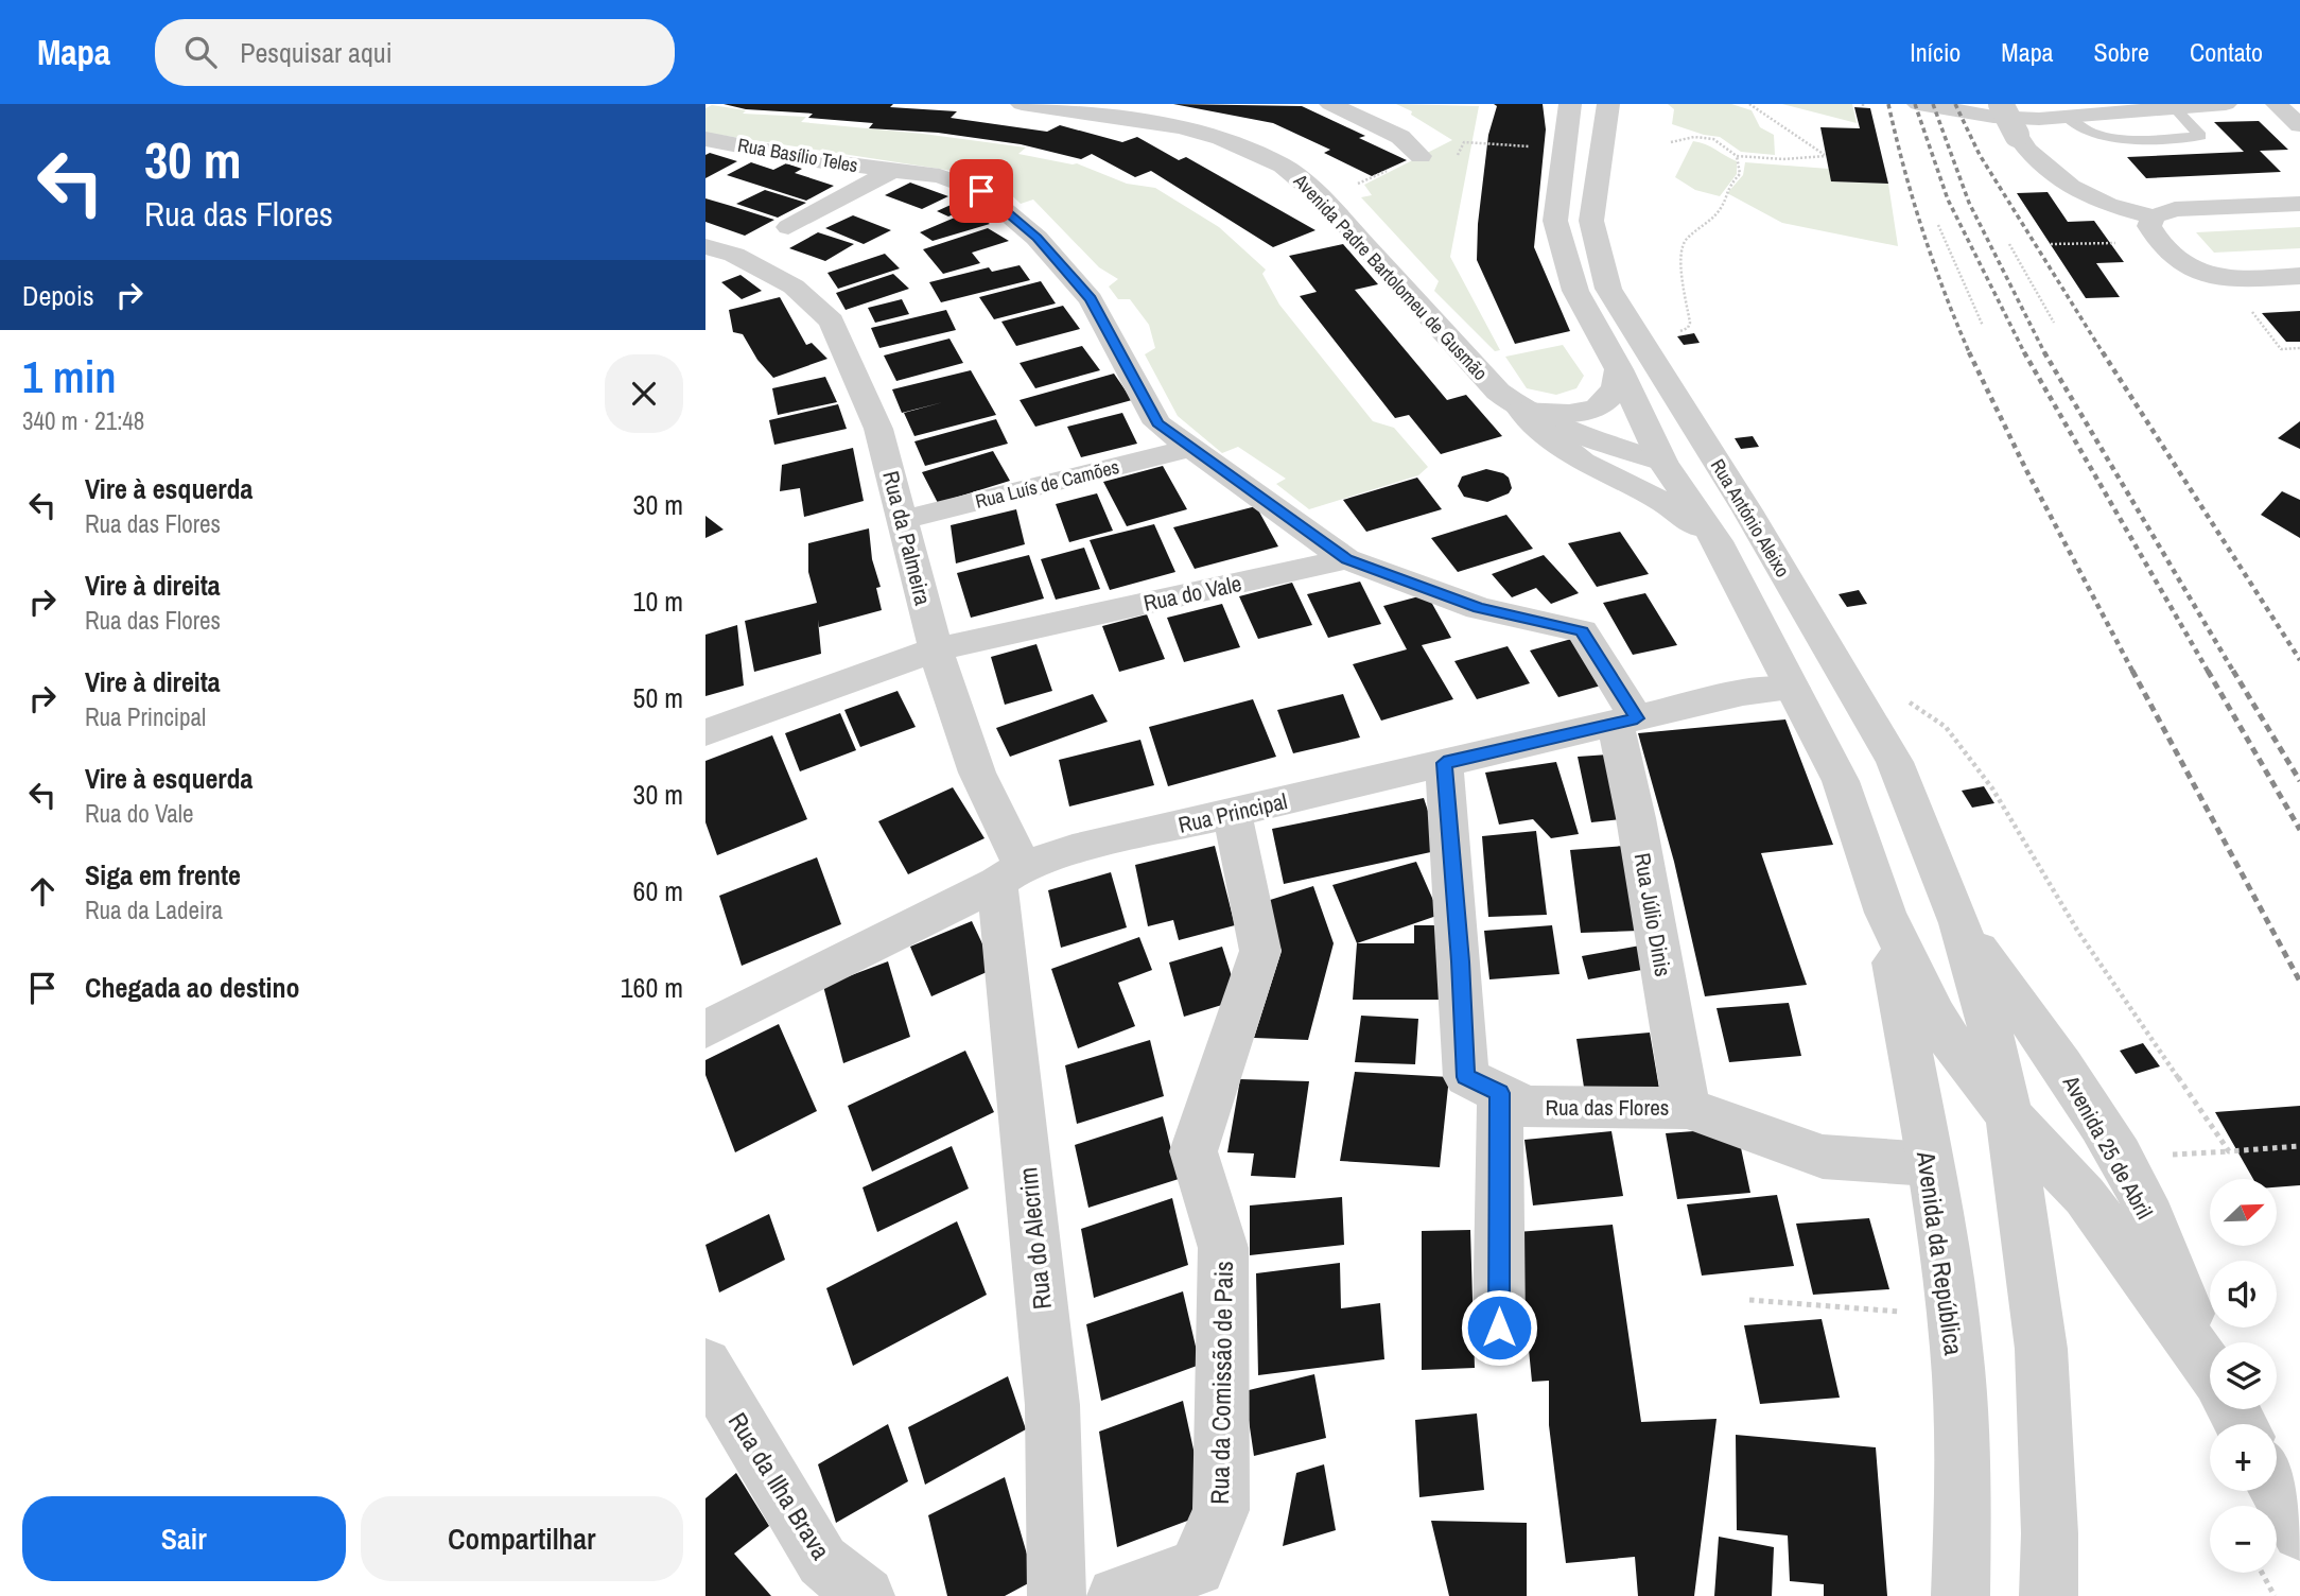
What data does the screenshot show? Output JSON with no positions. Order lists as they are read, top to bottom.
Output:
{
  "streets": {
    "street": [
      "Rua Basílio Teles",
      "Avenida Padre Bartolomeu de Gusmão",
      "Rua Luís de Camões",
      "Rua António Aleixo",
      "Rua da Palmeira",
      "Rua do Vale",
      "Rua Principal",
      "Rua Júlio Dinis",
      "Rua das Flores",
      "Avenida 25 de Abril",
      "Rua do Alecrim",
      "Avenida da República",
      "Rua da Comissão de Pais",
      "Rua da Ilha Brava"
    ]
  },
  "crossings": [
    ["Rua Basílio Teles", "Rua Luís de Camões"],
    ["Rua Basílio Teles", "Rua do Vale"],
    ["Avenida Padre Bartolomeu de Gusmão", "Rua António Aleixo"],
    ["Rua Luís de Camões", "Rua da Palmeira"],
    ["Rua António Aleixo", "Rua Principal"],
    ["Rua António Aleixo", "Avenida 25 de Abril"],
    ["Rua António Aleixo", "Avenida da República"],
    ["Rua da Palmeira", "Rua do Vale"],
    ["Rua da Palmeira", "Rua Principal"],
    ["Rua da Palmeira", "Rua do Alecrim"],
    ["Rua Principal", "Rua Júlio Dinis"],
    ["Rua Principal", "Rua das Flores"],
    ["Rua Principal", "Rua do Alecrim"],
    ["Rua Principal", "Rua da Comissão de Pais"],
    ["Rua Júlio Dinis", "Rua das Flores"],
    ["Rua das Flores", "Avenida da República"]
  ],
  "north": "top right",
  "page": {
    "header": "Mapa",
    "search": "Pesquisar aqui",
    "nav": [
      "Início",
      "Mapa",
      "Sobre",
      "Contato"
    ],
    "turn": ["30 m", "Rua das Flores"],
    "then": "Depois",
    "heading": ["1 min", "340 m · 21:48"],
    "list": [
      {
        "name": "Vire à esquerda",
        "note": "Rua das Flores",
        "value": "30 m"
      },
      {
        "name": "Vire à direita",
        "note": "Rua das Flores",
        "value": "10 m"
      },
      {
        "name": "Vire à direita",
        "note": "Rua Principal",
        "value": "50 m"
      },
      {
        "name": "Vire à esquerda",
        "note": "Rua do Vale",
        "value": "30 m"
      },
      {
        "name": "Siga em frente",
        "note": "Rua da Ladeira",
        "value": "60 m"
      },
      {
        "name": "Chegada ao destino",
        "value": "160 m"
      }
    ],
    "map_buttons": ["+", "−"],
    "buttons": ["Sair", "Compartilhar"]
  }
}
